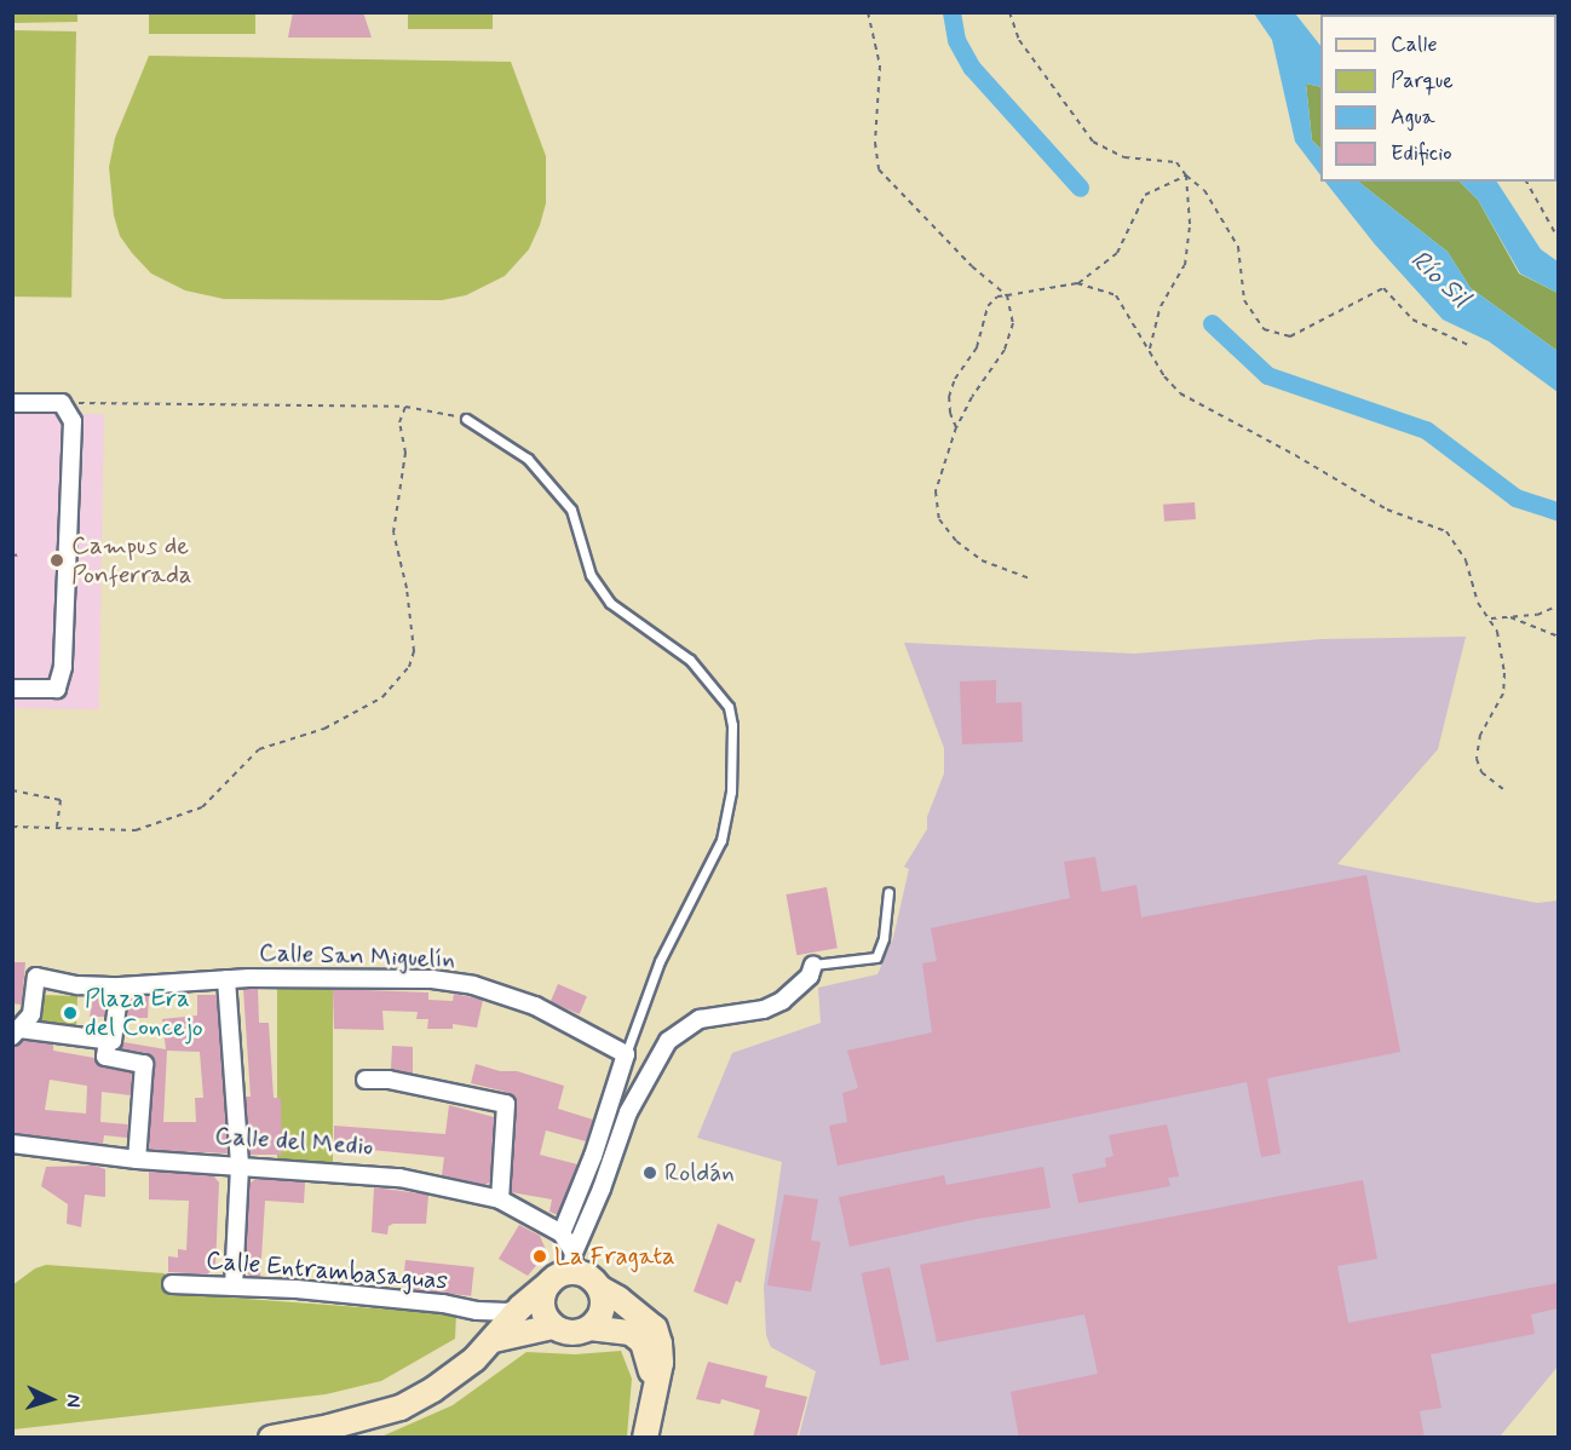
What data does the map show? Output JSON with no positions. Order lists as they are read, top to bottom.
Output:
{
  "streets": {
    "street": ["Calle San Miguelín", "Calle del Medio", "Calle Entrambasaguas"]
  },
  "water": ["Río Sil"],
  "places": [
    "Campus de Ponferrada",
    "Plaza Era del Concejo",
    "Roldán",
    "La Fragata"
  ],
  "legend": [
    "Calle",
    "Parque",
    "Agua",
    "Edificio"
  ],
  "north": "right"
}
